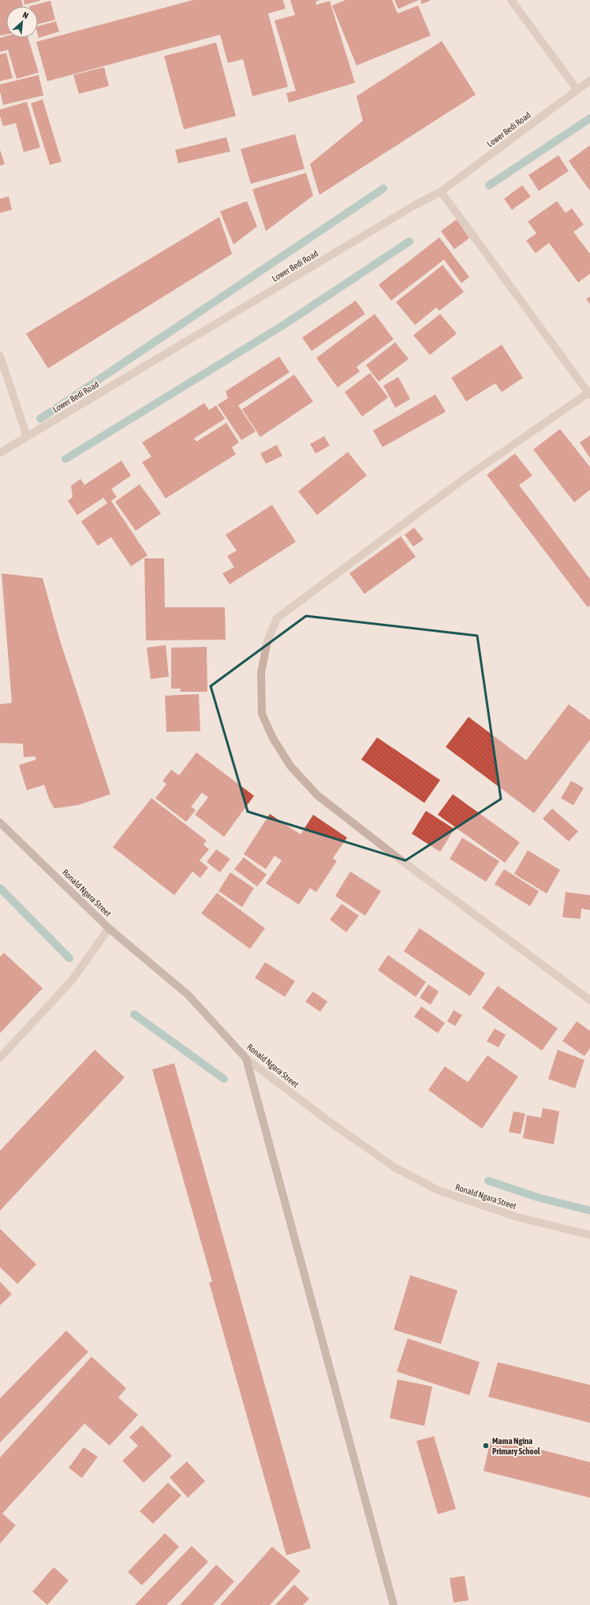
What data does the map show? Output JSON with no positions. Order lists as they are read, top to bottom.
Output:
{
  "streets": {
    "street": ["Lower Bedi Road", "Ronald Ngara Street"]
  },
  "places": ["Mama Ngina Primary School"],
  "north": "top right"
}
